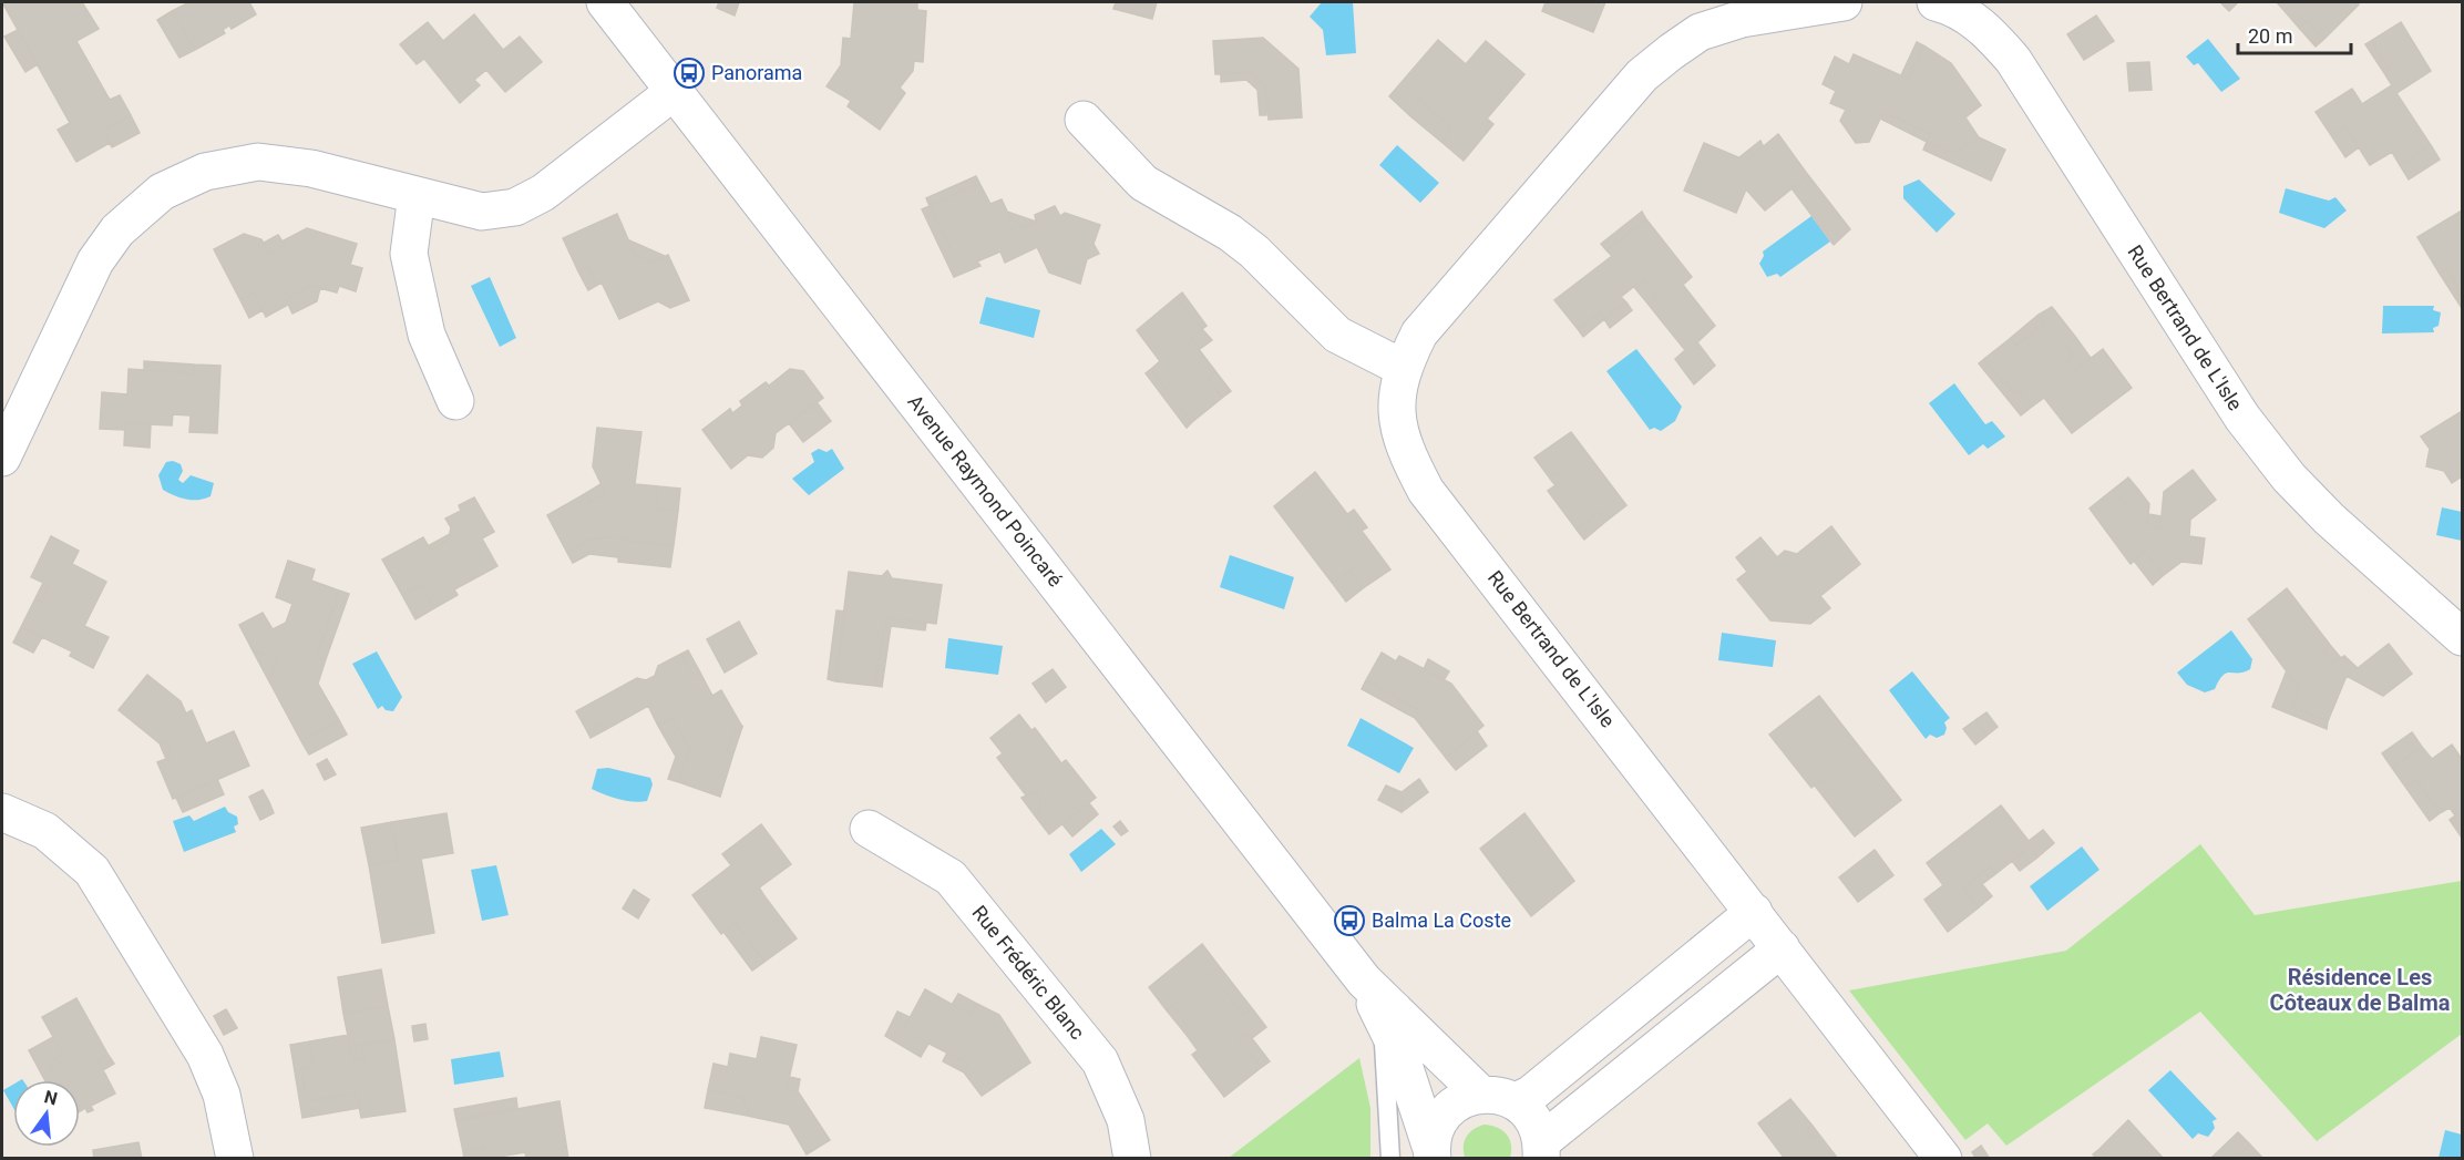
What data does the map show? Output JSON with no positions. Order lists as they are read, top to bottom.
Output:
{
  "streets": {
    "street": ["Rue Bertrand de L'Isle", "Avenue Raymond Poincaré", "Rue Frédéric Blanc"]
  },
  "districts": ["Résidence Les Côteaux de Balma"],
  "places": {
    "bus stop": ["Panorama", "Balma La Coste"]
  },
  "scale_bar": "20 m",
  "north": "top"
}
